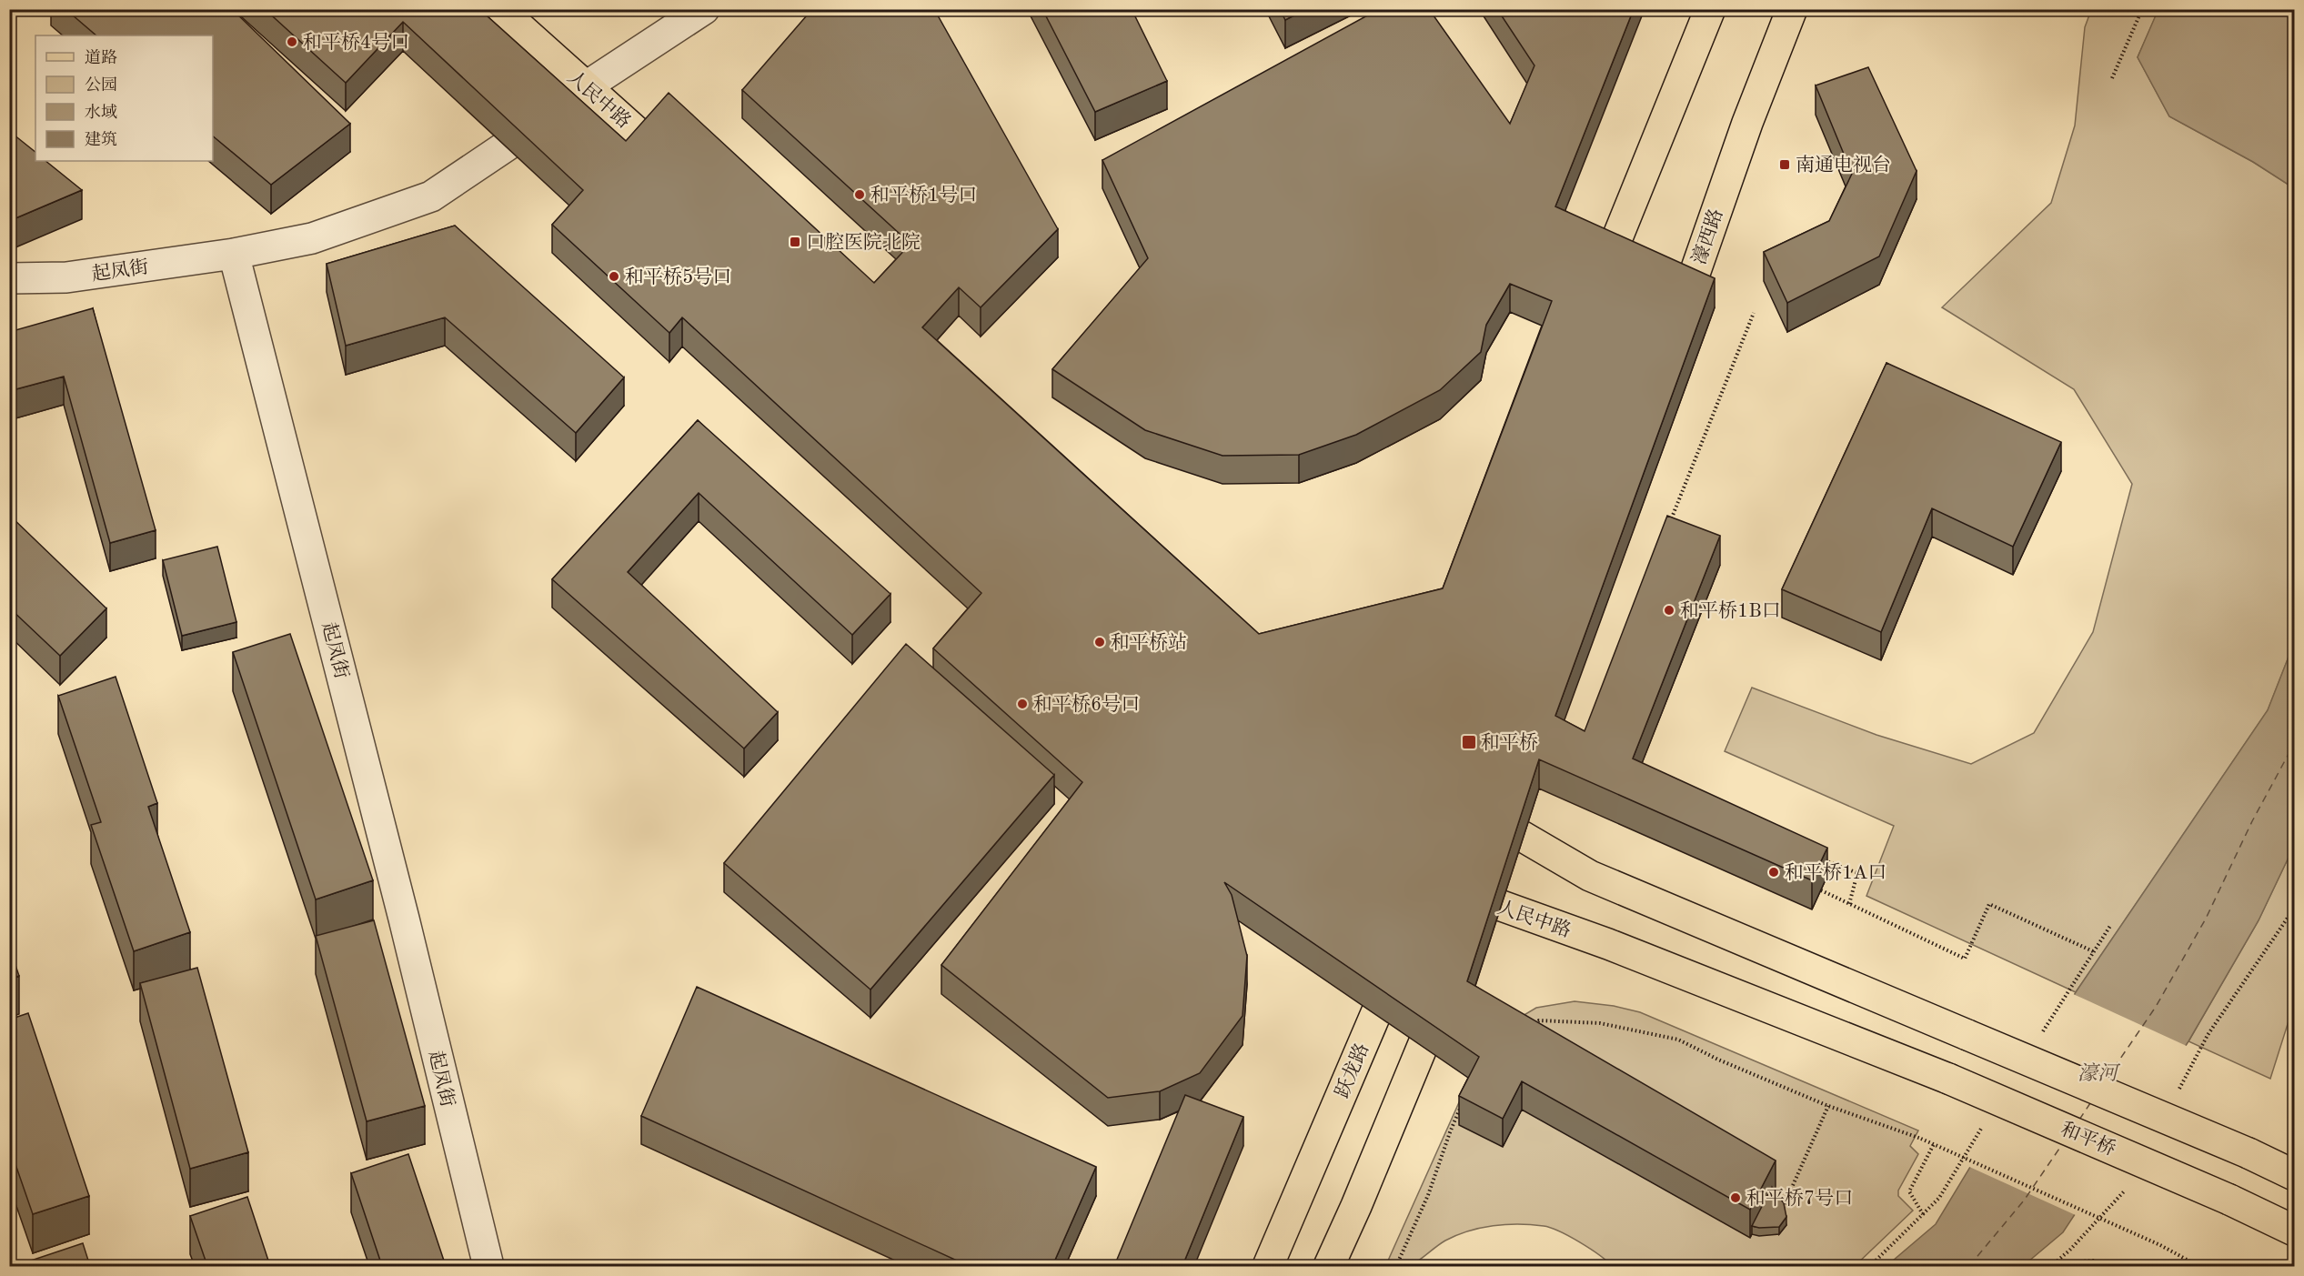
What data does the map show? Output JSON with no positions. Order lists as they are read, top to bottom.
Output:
{
  "streets": {
    "main road": [
      "人民中路",
      "濠西路",
      "跃龙路",
      "和平桥"
    ],
    "street": ["起凤街"]
  },
  "crossings": [
    ["人民中路", "和平桥"]
  ],
  "water": ["濠河"],
  "places": {
    "other": [
      "和平桥4号口",
      "和平桥1号口",
      "和平桥5号口",
      "和平桥1B口",
      "和平桥站",
      "和平桥6号口",
      "和平桥1A口",
      "和平桥7号口"
    ],
    "transit": ["南通电视台", "口腔医院北院", "和平桥"]
  },
  "legend": [
    "道路",
    "公园",
    "水域",
    "建筑"
  ]
}
